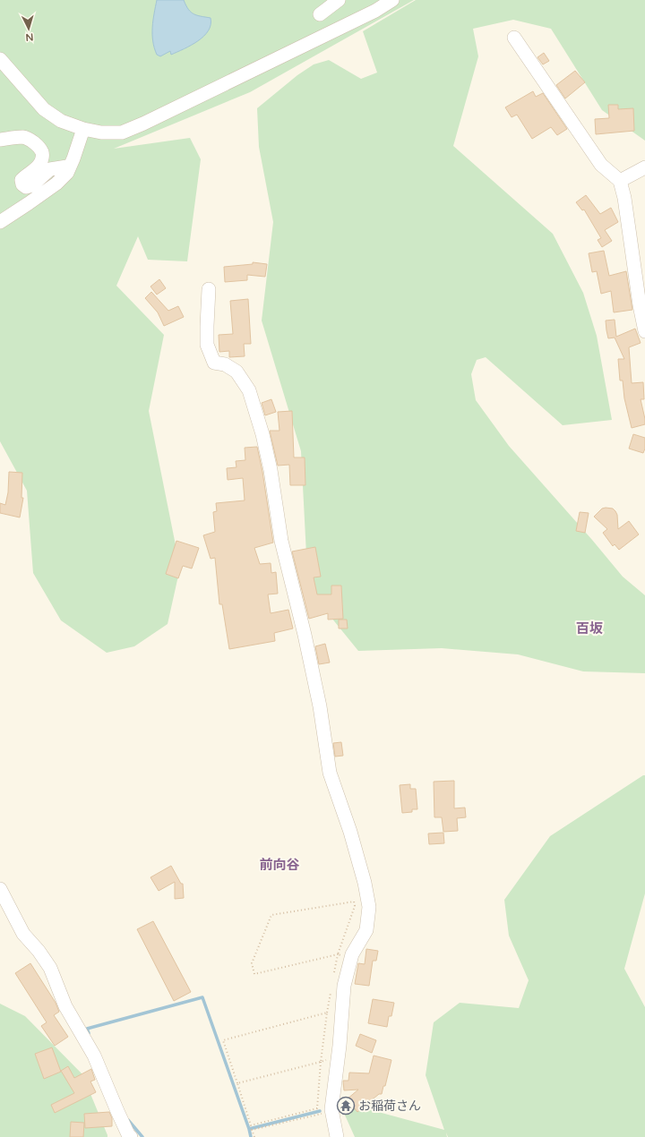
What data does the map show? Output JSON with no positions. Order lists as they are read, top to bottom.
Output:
{
  "districts": ["百坂", "前向谷"],
  "places": {
    "temple": ["お稲荷さん"]
  },
  "north": "bottom"
}
